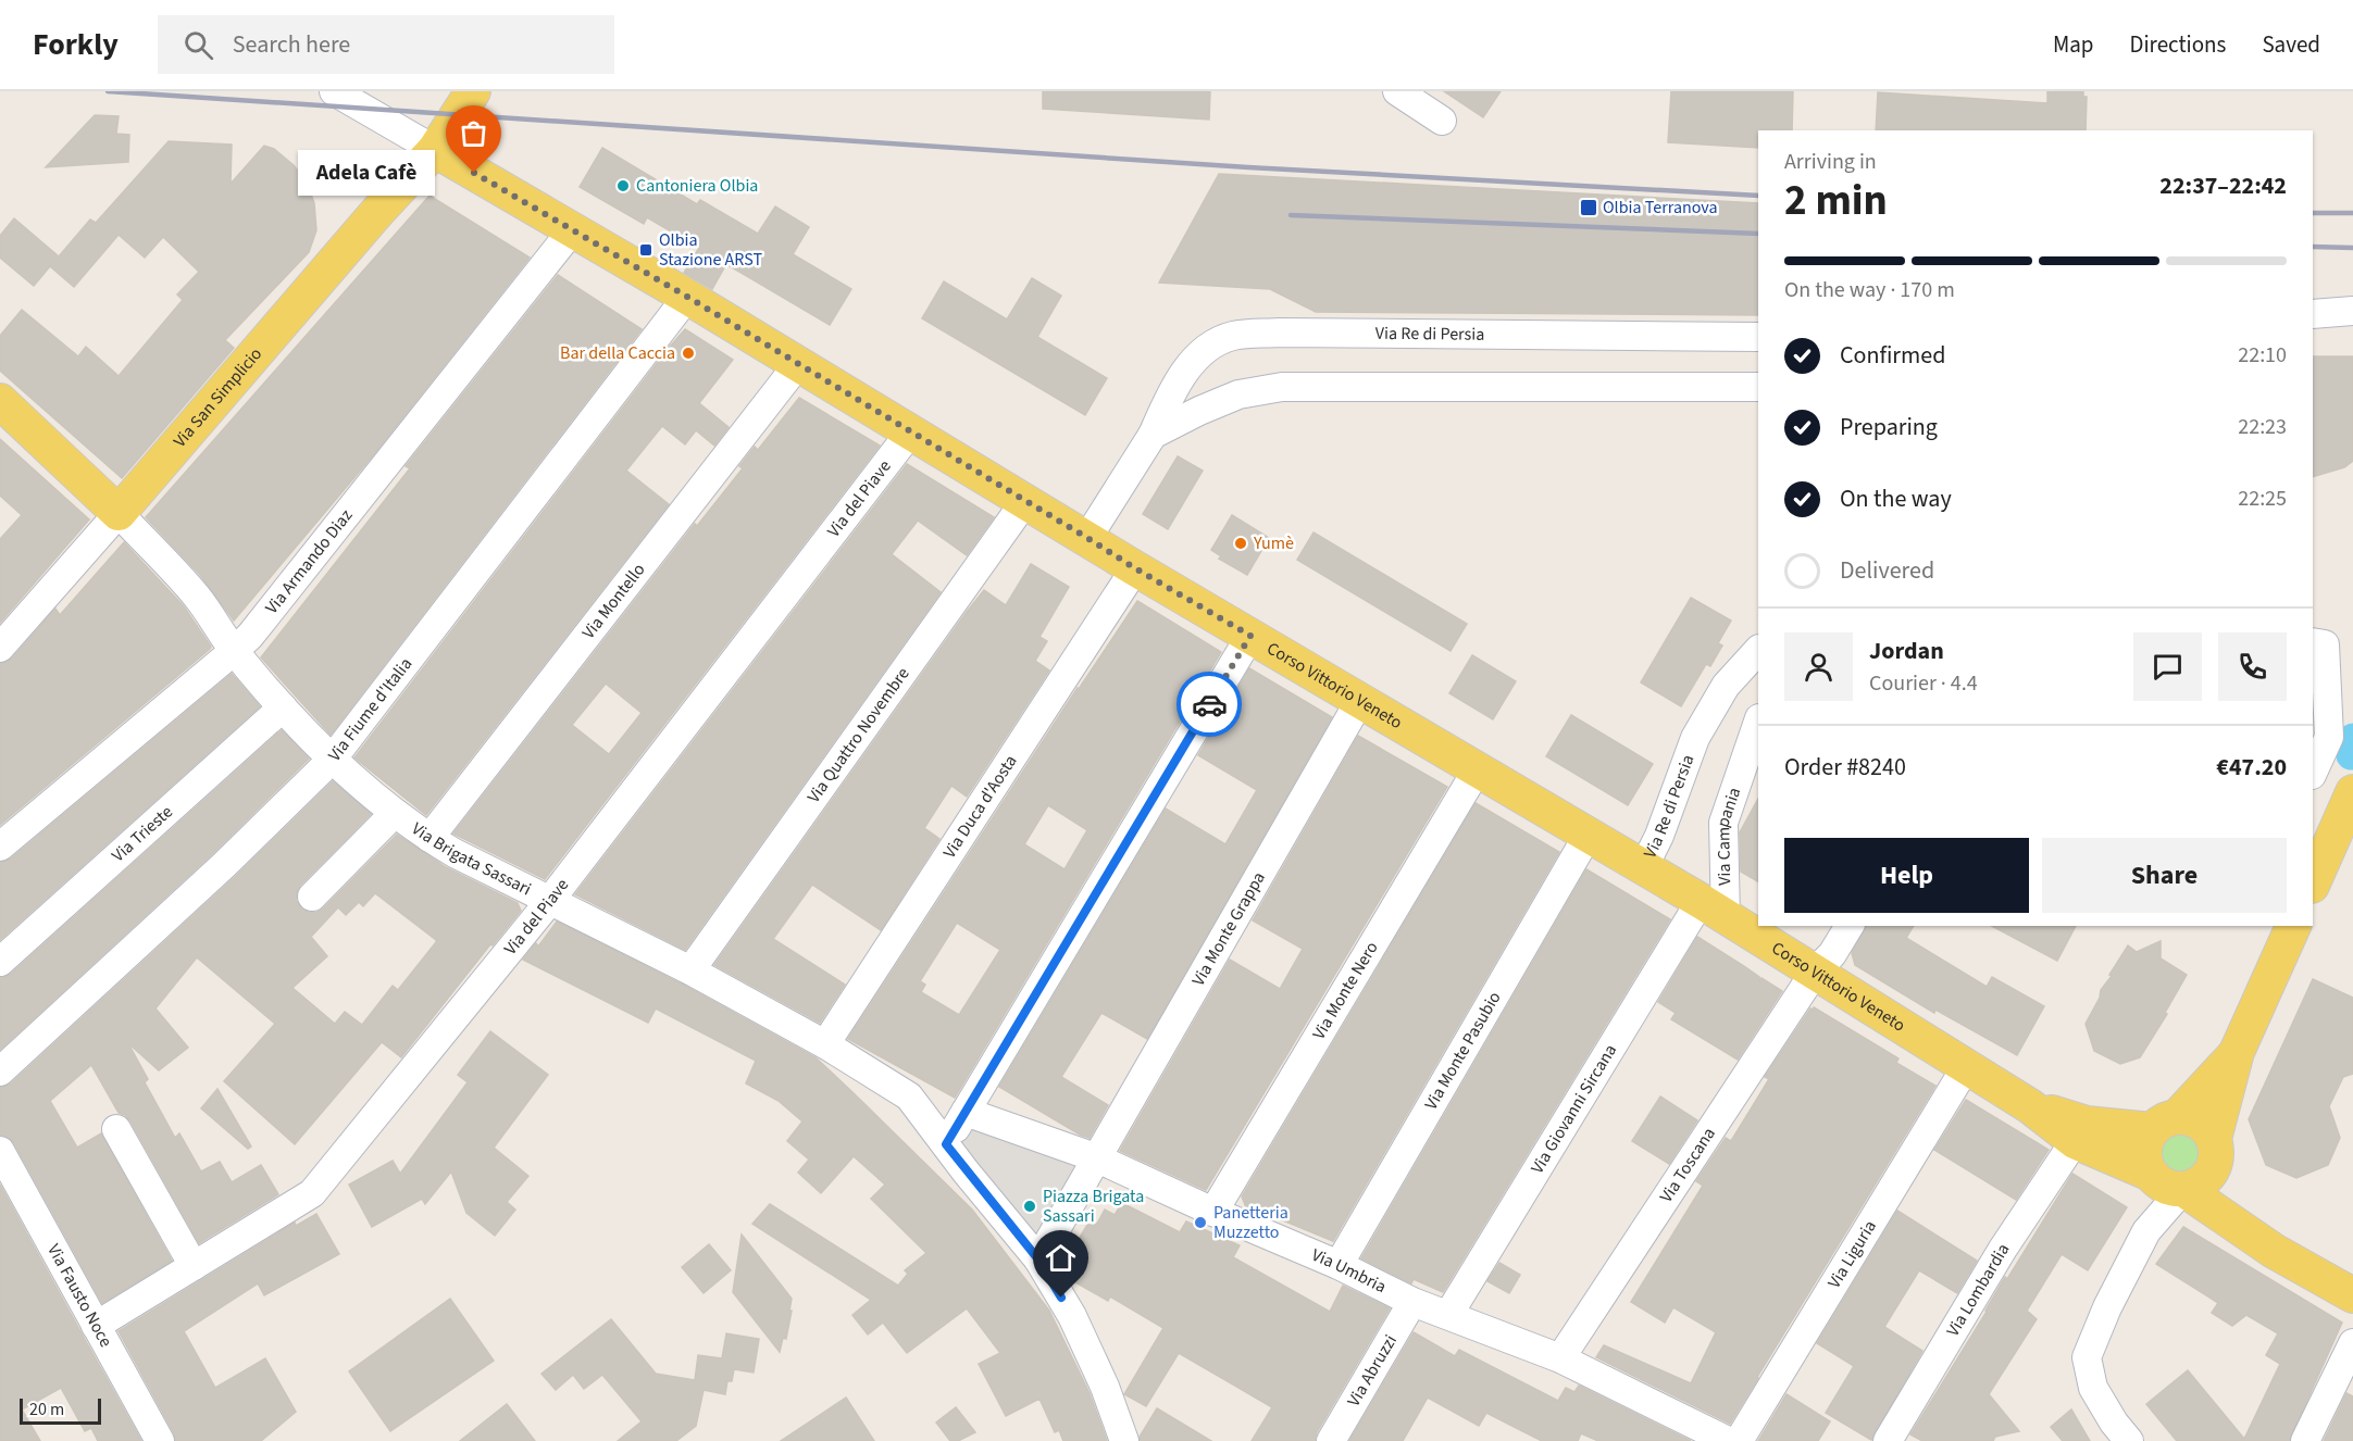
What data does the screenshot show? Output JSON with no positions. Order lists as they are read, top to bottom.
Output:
{
  "streets": {
    "main road": ["Via San Simplicio", "Corso Vittorio Veneto"],
    "street": [
      "Via Re di Persia",
      "Via del Piave",
      "Via Armando Diaz",
      "Via Montello",
      "Via Fiume d'Italia",
      "Via Quattro Novembre",
      "Via Duca d'Aosta",
      "Via Trieste",
      "Via Campania",
      "Via Brigata Sassari",
      "Via Monte Grappa",
      "Via Monte Nero",
      "Via Monte Pasubio",
      "Via Giovanni Sircana",
      "Via Toscana",
      "Via Liguria",
      "Via Umbria",
      "Via Lombardia",
      "Via Fausto Noce",
      "Via Abruzzi"
    ]
  },
  "crossings": [
    ["Via Re di Persia", "Corso Vittorio Veneto"],
    ["Via San Simplicio", "Corso Vittorio Veneto"],
    ["Via San Simplicio", "Via Brigata Sassari"],
    ["Via del Piave", "Corso Vittorio Veneto"],
    ["Via del Piave", "Via Brigata Sassari"],
    ["Via del Piave", "Via Fausto Noce"],
    ["Via Armando Diaz", "Corso Vittorio Veneto"],
    ["Via Armando Diaz", "Via Brigata Sassari"],
    ["Via Montello", "Corso Vittorio Veneto"],
    ["Via Montello", "Via Brigata Sassari"],
    ["Corso Vittorio Veneto", "Via Fiume d'Italia"],
    ["Corso Vittorio Veneto", "Via Quattro Novembre"],
    ["Corso Vittorio Veneto", "Via Duca d'Aosta"],
    ["Corso Vittorio Veneto", "Via Campania"],
    ["Corso Vittorio Veneto", "Via Monte Grappa"],
    ["Corso Vittorio Veneto", "Via Monte Nero"],
    ["Corso Vittorio Veneto", "Via Monte Pasubio"],
    ["Corso Vittorio Veneto", "Via Giovanni Sircana"],
    ["Corso Vittorio Veneto", "Via Toscana"],
    ["Corso Vittorio Veneto", "Via Liguria"],
    ["Corso Vittorio Veneto", "Via Lombardia"],
    ["Via Fiume d'Italia", "Via Brigata Sassari"],
    ["Via Quattro Novembre", "Via Brigata Sassari"],
    ["Via Duca d'Aosta", "Via Brigata Sassari"],
    ["Via Trieste", "Via Brigata Sassari"],
    ["Via Campania", "Via Giovanni Sircana"],
    ["Via Monte Grappa", "Via Umbria"],
    ["Via Monte Nero", "Via Umbria"],
    ["Via Monte Pasubio", "Via Umbria"],
    ["Via Giovanni Sircana", "Via Umbria"],
    ["Via Toscana", "Via Umbria"],
    ["Via Umbria", "Via Abruzzi"]
  ],
  "places": {
    "other": [
      "Adela Cafè",
      "Cantoniera Olbia",
      "Bar della Caccia",
      "Yumè",
      "Piazza Brigata Sassari",
      "Panetteria Muzzetto"
    ],
    "transit": ["Olbia Terranova", "Olbia Stazione ARST"]
  },
  "scale_bar": "20 m",
  "page": {
    "header": "Forkly",
    "search": "Search here",
    "nav": ["Map", "Directions", "Saved"],
    "heading": ["2 min", "Arriving in", "22:37–22:42"],
    "panel": [
      "Jordan",
      "Courier · 4.4",
      "Order #8240",
      "€47.20"
    ],
    "bubble": "Adela Cafè",
    "bar": "On the way · 170 m",
    "list": [
      ["Confirmed", "22:10"],
      ["Preparing", "22:23"],
      ["On the way", "22:25"],
      "Delivered"
    ],
    "buttons": ["Help", "Share"],
    "scale": "20 m"
  }
}
